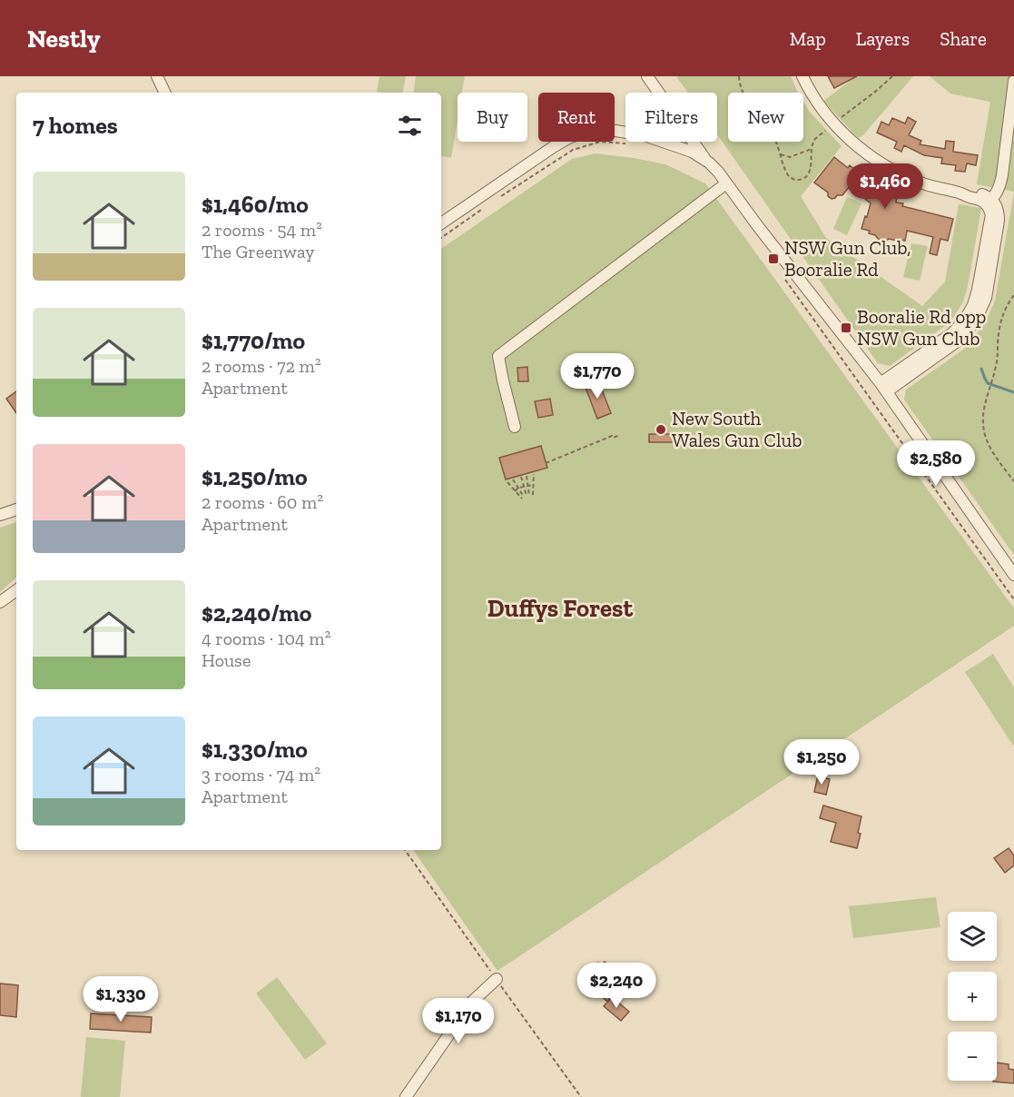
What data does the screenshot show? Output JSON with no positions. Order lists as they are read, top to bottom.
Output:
{
  "districts": ["Duffys Forest"],
  "places": {
    "transit": ["NSW Gun Club, Booralie Rd", "Booralie Rd opp NSW Gun Club"],
    "other": ["New South Wales Gun Club"]
  },
  "page": {
    "header": "Nestly",
    "nav": ["Map", "Layers", "Share"],
    "chip": [
      "Buy",
      "Rent",
      "Filters",
      "New"
    ],
    "heading": "7 homes",
    "list": [
      {
        "name": "$1,460/mo",
        "note": "2 rooms · 54 m² · The Greenway"
      },
      {
        "name": "$1,770/mo",
        "note": "2 rooms · 72 m² · Apartment"
      },
      {
        "name": "$1,250/mo",
        "note": "2 rooms · 60 m² · Apartment"
      },
      {
        "name": "$2,240/mo",
        "note": "4 rooms · 104 m² · House"
      },
      {
        "name": "$1,330/mo",
        "note": "3 rooms · 74 m² · Apartment"
      }
    ],
    "price": [
      "$1,460",
      "$1,770",
      "$2,580",
      "$1,250",
      "$2,240",
      "$1,330",
      "$1,170"
    ],
    "map_buttons": ["+", "−"]
  }
}
